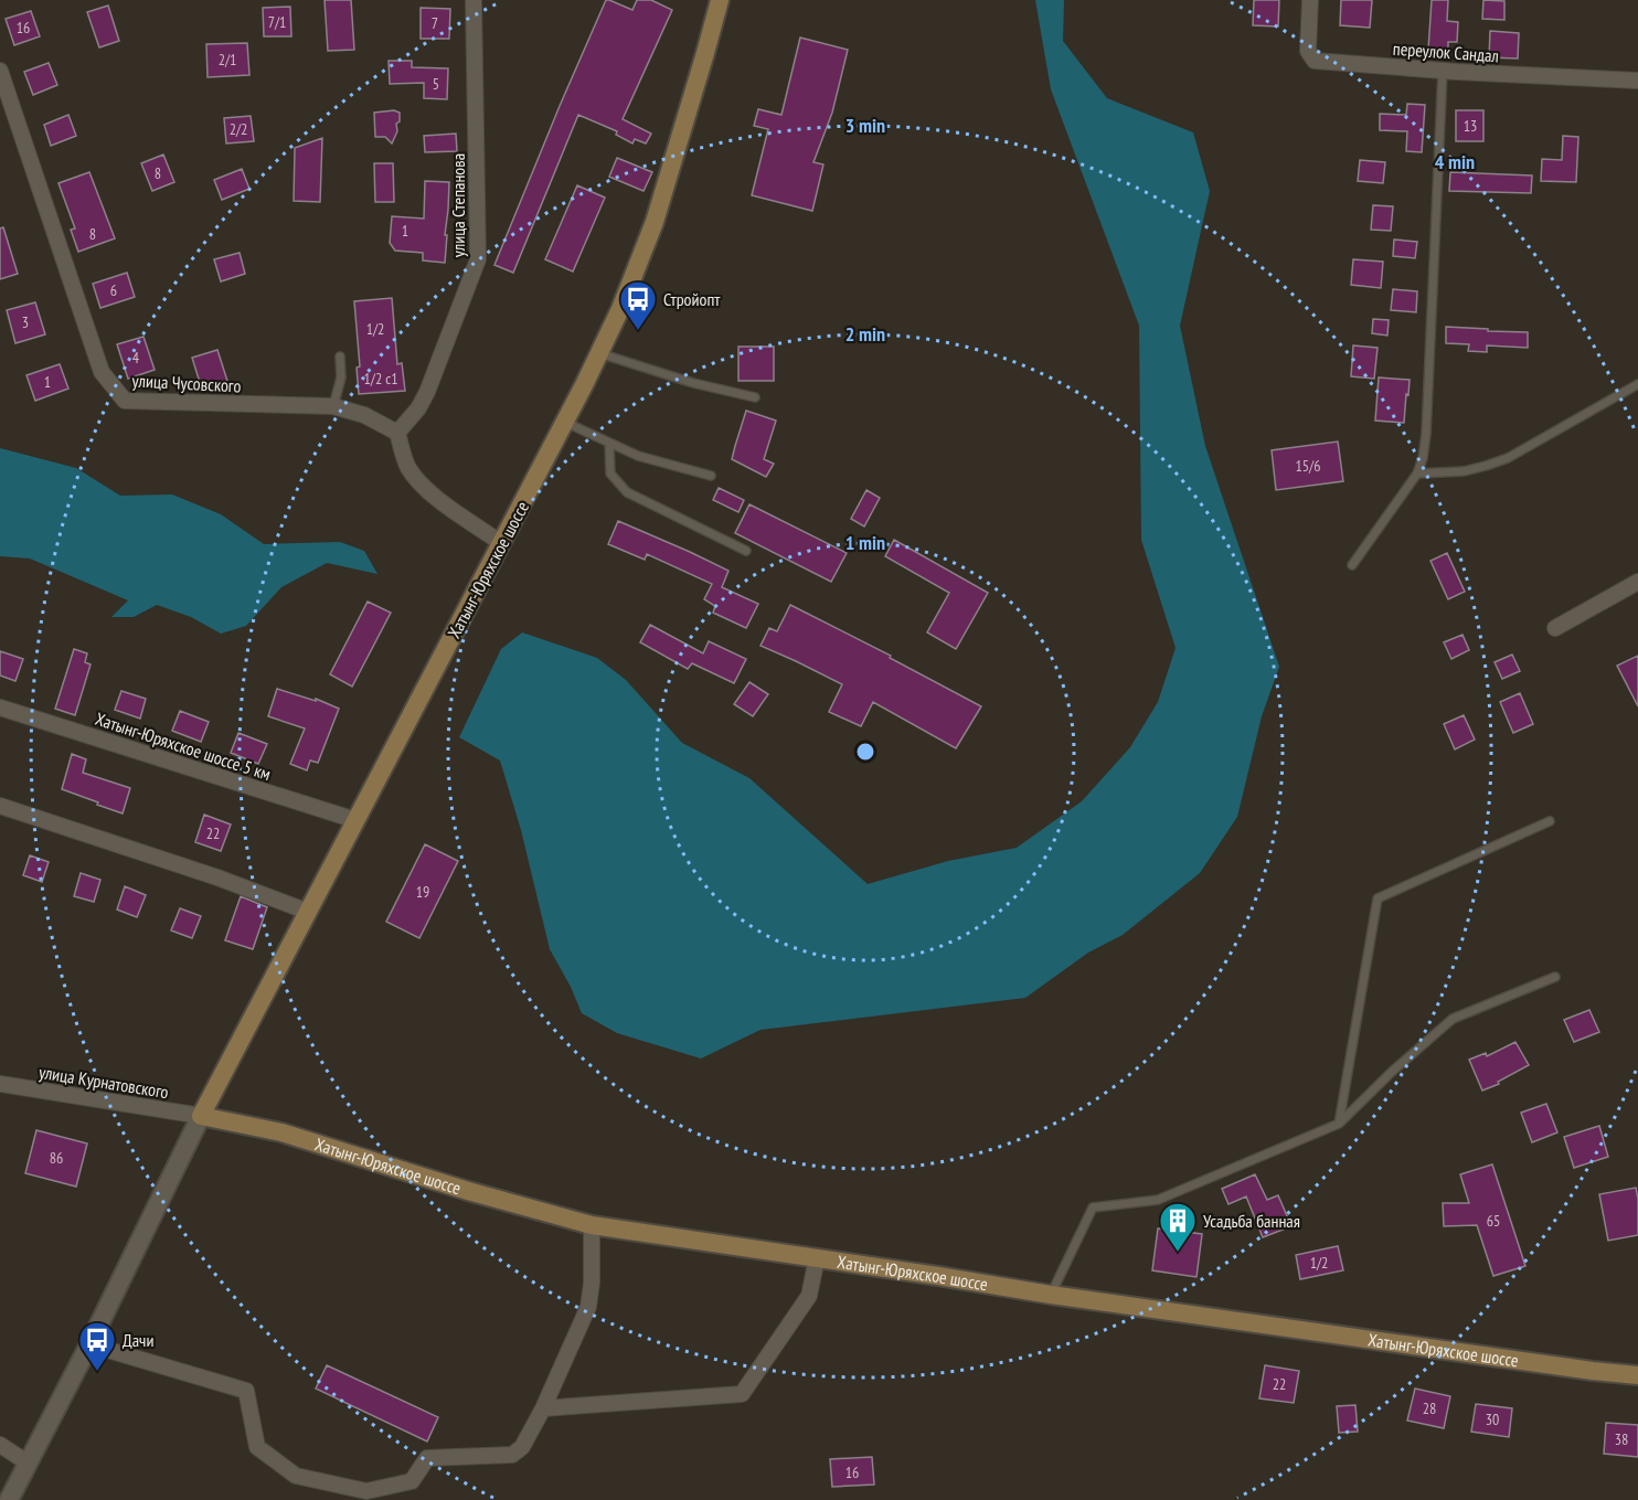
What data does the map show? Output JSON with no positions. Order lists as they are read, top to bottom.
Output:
{
  "streets": {
    "main road": ["Хатынг-Юряхское шоссе"],
    "street": [
      "переулок Сандал",
      "улица Степанова",
      "улица Чусовского",
      "Хатынг-Юряхское шоссе 5 км",
      "улица Курнатовского"
    ]
  },
  "crossings": [
    ["улица Степанова", "улица Чусовского"],
    ["Хатынг-Юряхское шоссе", "Хатынг-Юряхское шоссе 5 км"],
    ["Хатынг-Юряхское шоссе", "улица Курнатовского"]
  ],
  "places": {
    "bus stop": ["Стройопт", "Дачи"],
    "building": ["Усадьба банная"]
  },
  "house_numbers": [
    "7/1",
    "7",
    "16",
    "2/1",
    "5",
    "13",
    "2/2",
    "8",
    "1",
    "8",
    "6",
    "3",
    "1/2",
    "4",
    "1/2 с1",
    "1",
    "15/6",
    "22",
    "19",
    "86",
    "65",
    "1/2",
    "22",
    "28",
    "30",
    "38",
    "16"
  ],
  "rings": [
    "3 min",
    "4 min",
    "2 min",
    "1 min"
  ]
}
